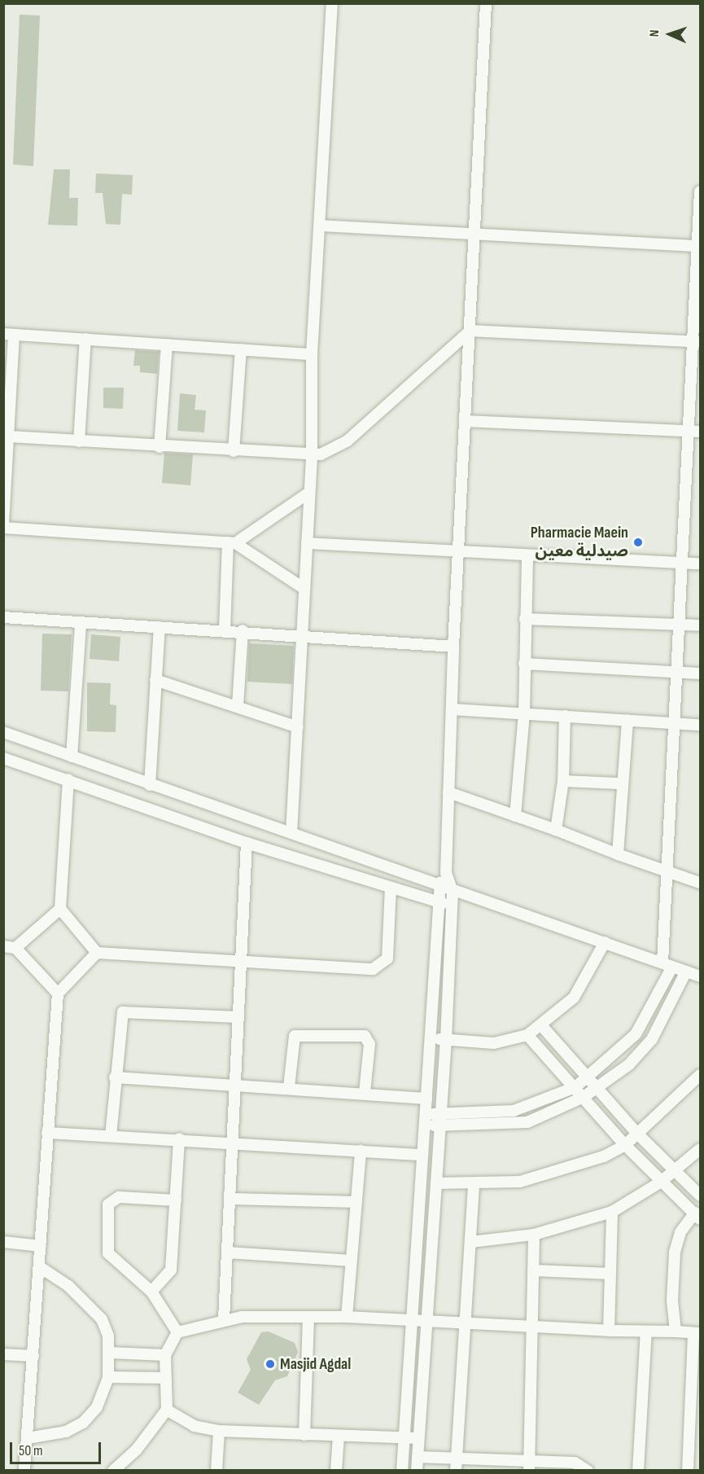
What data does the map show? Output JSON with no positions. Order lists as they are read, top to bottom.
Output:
{
  "places": ["Pharmacie Maein صيدلية معين", "Masjid Agdal"],
  "scale_bar": "50 m",
  "north": "left"
}
